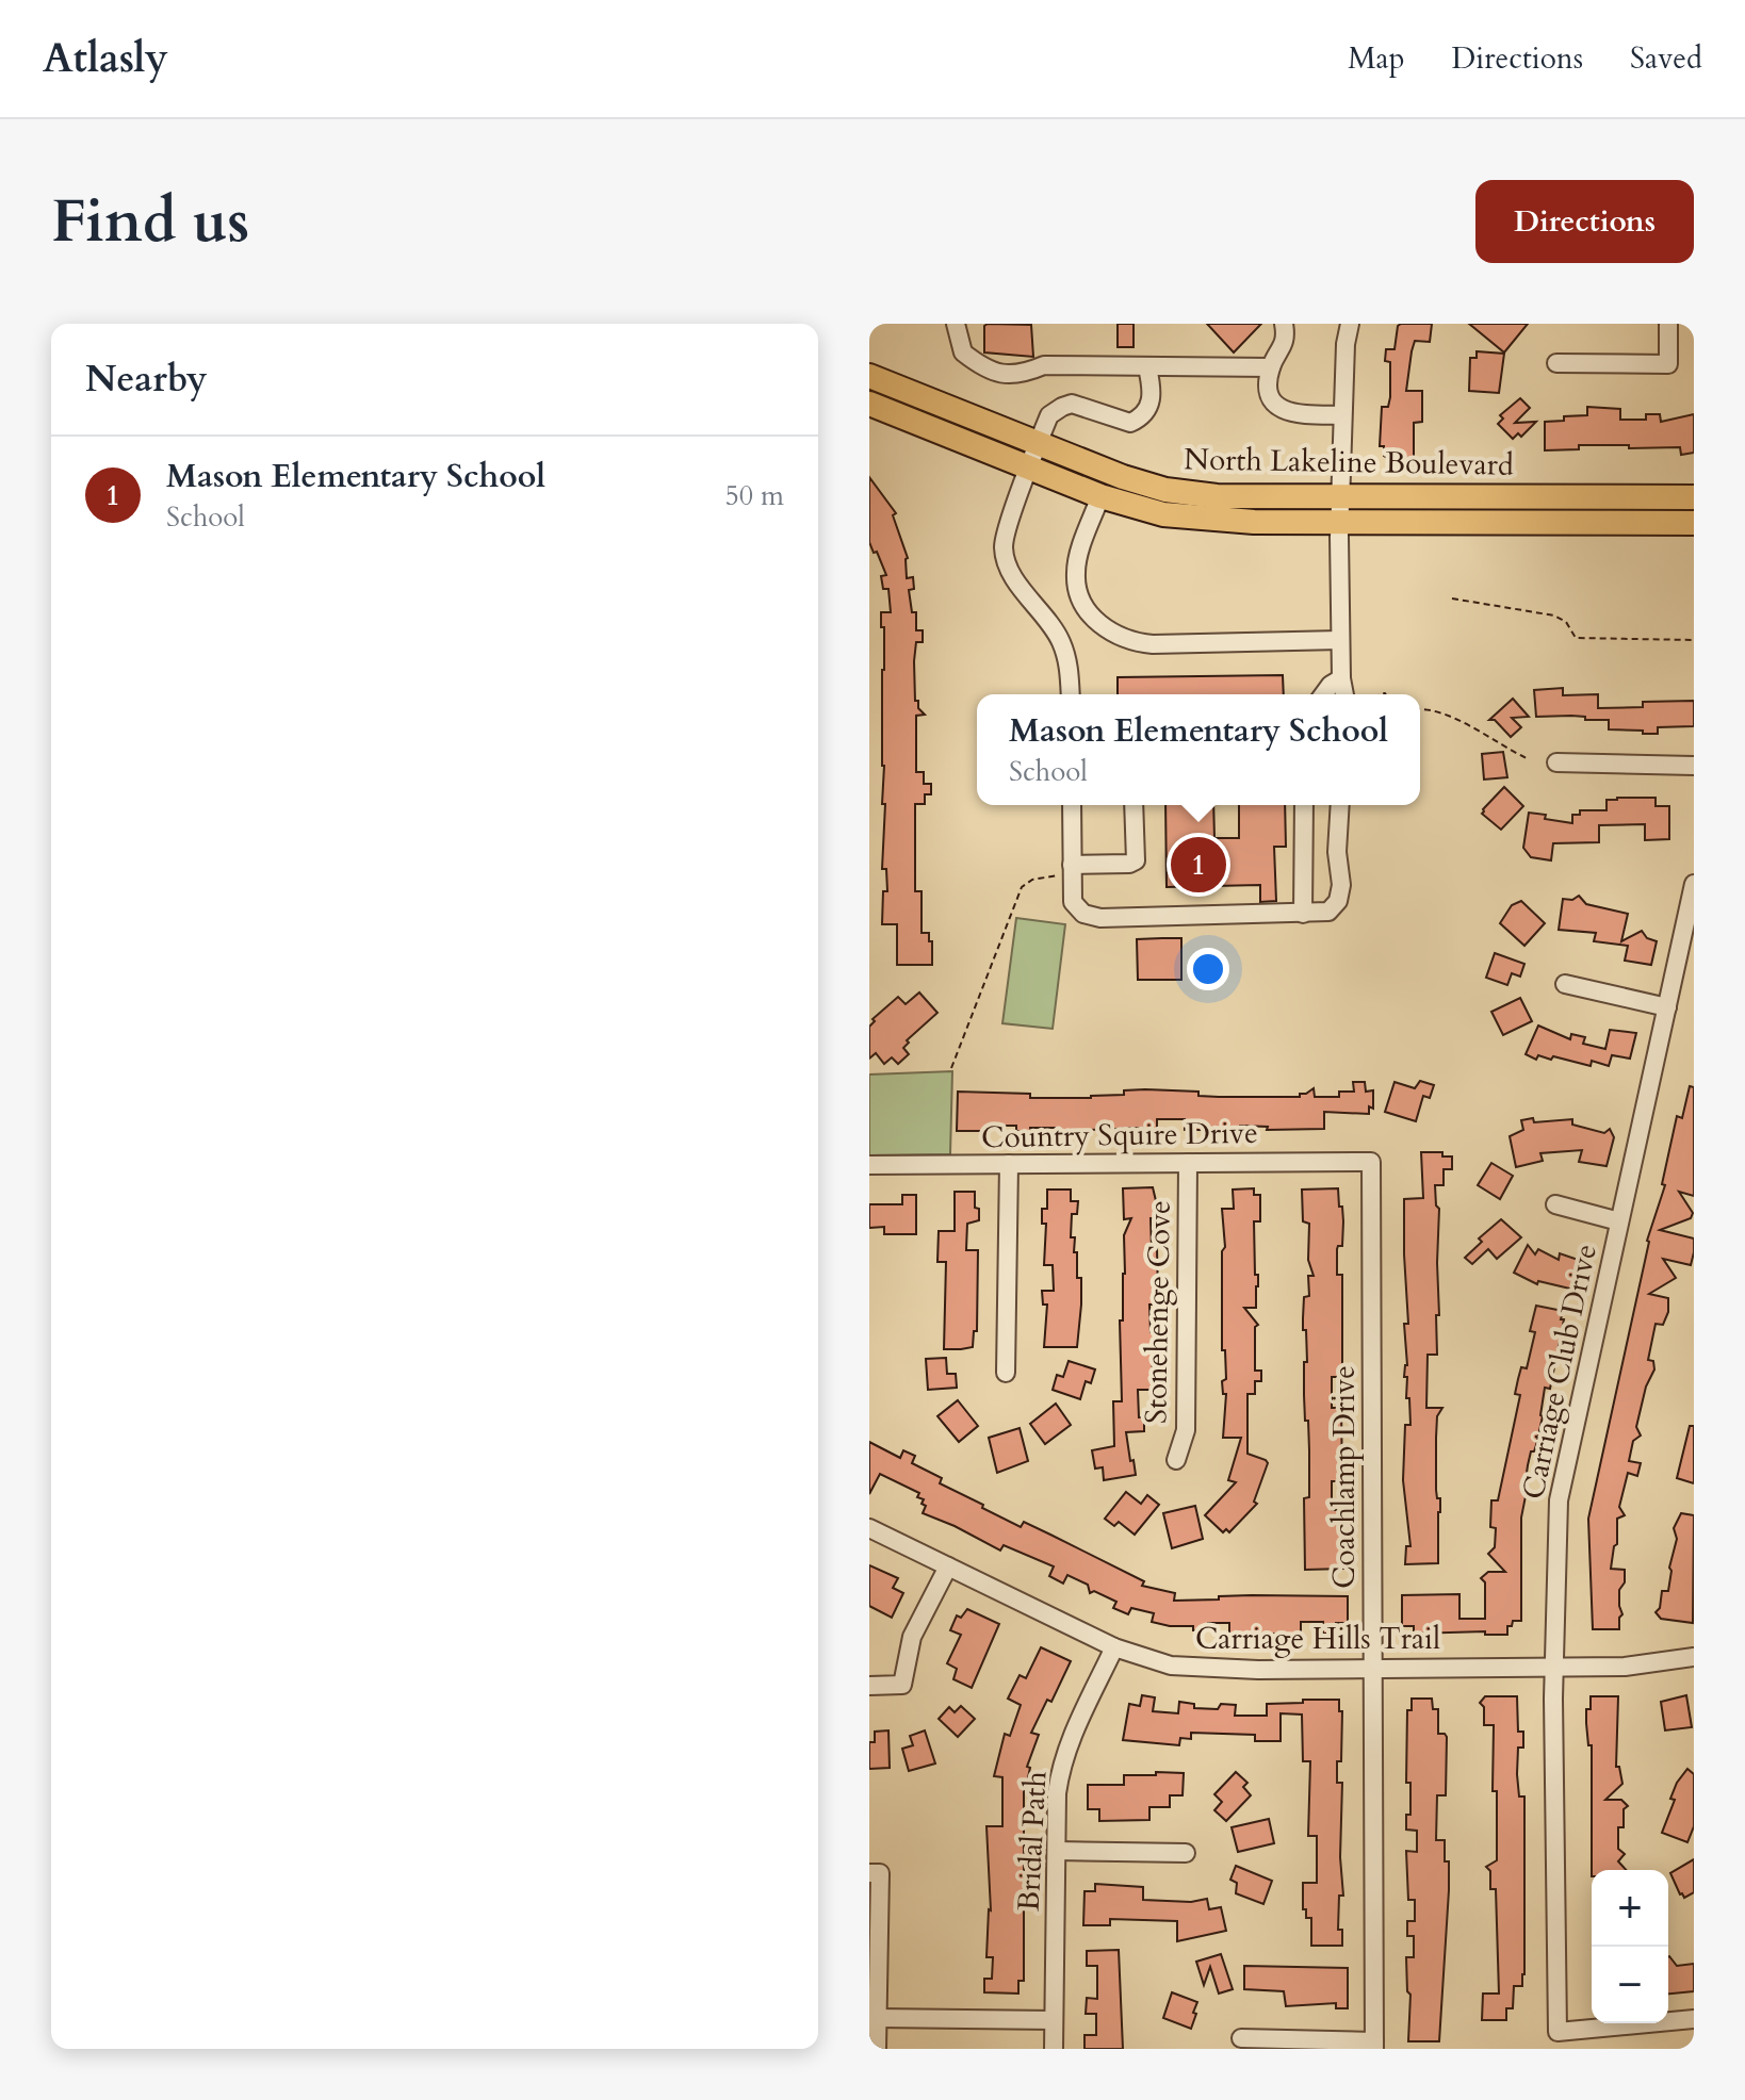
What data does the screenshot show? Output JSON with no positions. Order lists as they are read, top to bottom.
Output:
{
  "streets": {
    "main road": ["North Lakeline Boulevard"],
    "street": [
      "Country Squire Drive",
      "Stonehenge Cove",
      "Carriage Club Drive",
      "Coachlamp Drive",
      "Carriage Hills Trail",
      "Bridal Path"
    ]
  },
  "crossings": [
    ["Country Squire Drive", "Stonehenge Cove"],
    ["Country Squire Drive", "Coachlamp Drive"],
    ["Carriage Club Drive", "Carriage Hills Trail"],
    ["Coachlamp Drive", "Carriage Hills Trail"],
    ["Carriage Hills Trail", "Bridal Path"]
  ],
  "page": {
    "header": "Atlasly",
    "nav": ["Map", "Directions", "Saved"],
    "buttons": "Directions",
    "title": "Find us",
    "heading": "Nearby",
    "list": [
      {
        "mark": "1",
        "name": "Mason Elementary School",
        "note": "School",
        "value": "50 m"
      }
    ],
    "popup": ["Mason Elementary School", "School"],
    "pins": "1",
    "map_buttons": ["+", "−"]
  }
}
